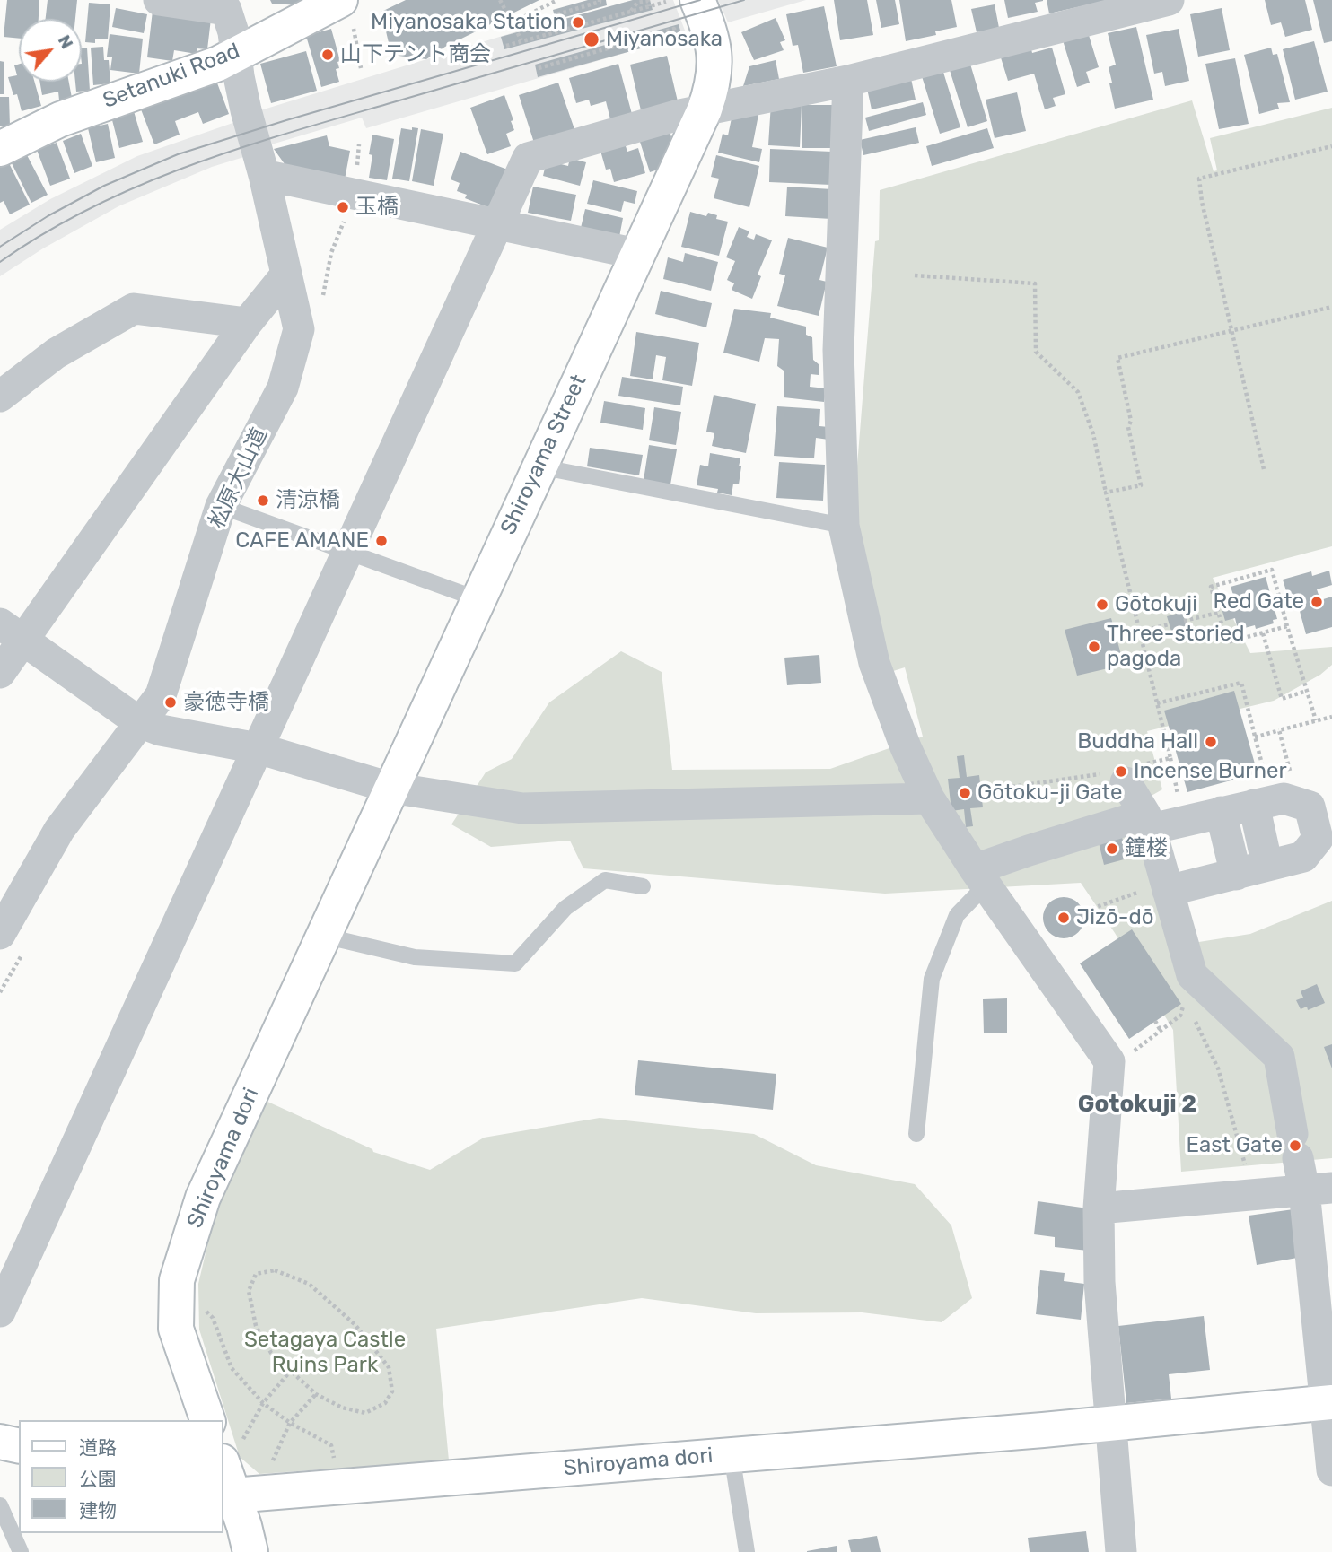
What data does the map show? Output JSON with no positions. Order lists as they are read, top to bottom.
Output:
{
  "streets": {
    "street": [
      "Setanuki Road",
      "Shiroyama Street",
      "松原大山道",
      "Shiroyama dori"
    ]
  },
  "crossings": [
    ["Setanuki Road", "松原大山道"],
    ["Shiroyama Street", "Shiroyama dori"]
  ],
  "districts": ["Gotokuji 2"],
  "parks": ["Setagaya Castle Ruins Park"],
  "places": [
    "Miyanosaka Station",
    "Miyanosaka",
    "山下テント商会",
    "玉橋",
    "清涼橋",
    "CAFE AMANE",
    "Red Gate",
    "Gōtokuji",
    "Three-storied pagoda",
    "豪徳寺橋",
    "Buddha Hall",
    "Incense Burner",
    "Gōtoku-ji Gate",
    "鐘楼",
    "Jizō-dō",
    "East Gate"
  ],
  "legend": ["道路", "公園", "建物"],
  "north": "top right"
}
